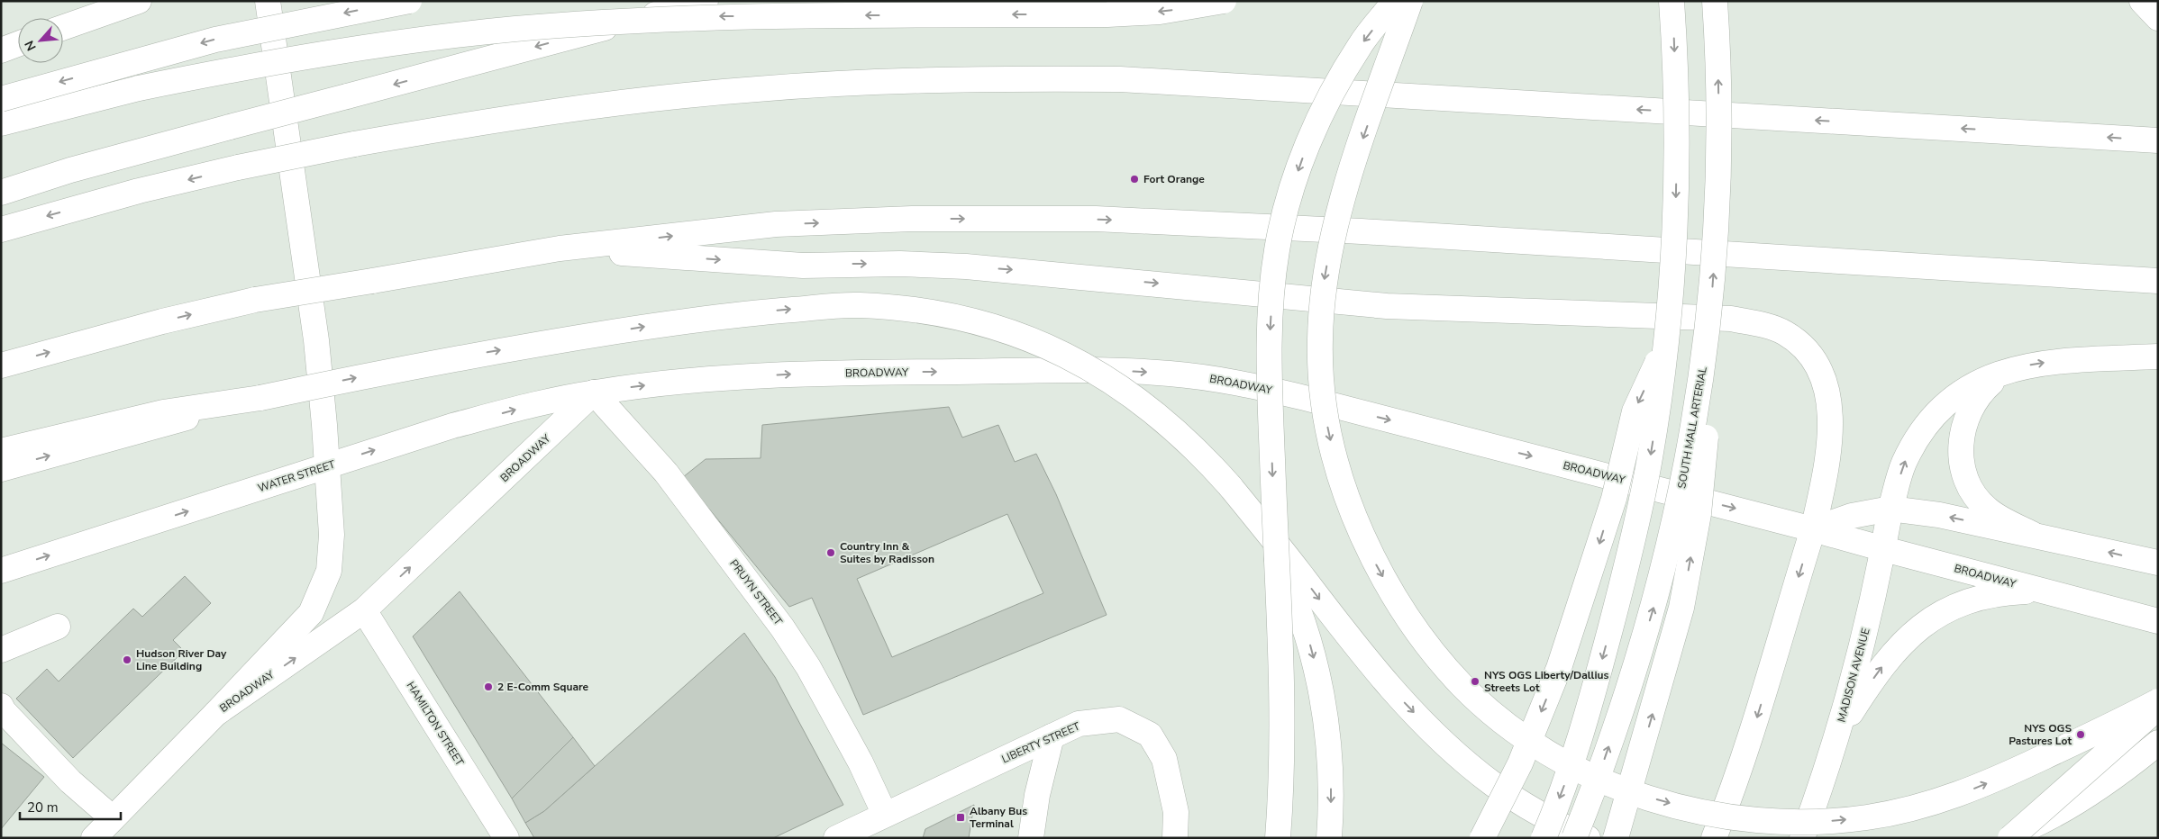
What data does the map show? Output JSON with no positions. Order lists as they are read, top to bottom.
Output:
{
  "streets": {
    "main road": [
      "BROADWAY",
      "SOUTH MALL ARTERIAL",
      "WATER STREET",
      "PRUYN STREET",
      "MADISON AVENUE",
      "HAMILTON STREET",
      "LIBERTY STREET"
    ]
  },
  "crossings": [
    ["BROADWAY", "WATER STREET"],
    ["BROADWAY", "PRUYN STREET"],
    ["BROADWAY", "MADISON AVENUE"],
    ["BROADWAY", "HAMILTON STREET"],
    ["WATER STREET", "PRUYN STREET"],
    ["PRUYN STREET", "LIBERTY STREET"]
  ],
  "places": {
    "other": [
      "Fort Orange",
      "Country Inn & Suites by Radisson",
      "Hudson River Day Line Building",
      "NYS OGS Liberty/Dallius Streets Lot",
      "2 E-Comm Square",
      "NYS OGS Pastures Lot"
    ],
    "transit": ["Albany Bus Terminal"]
  },
  "scale_bar": "20 m",
  "north": "bottom left"
}
